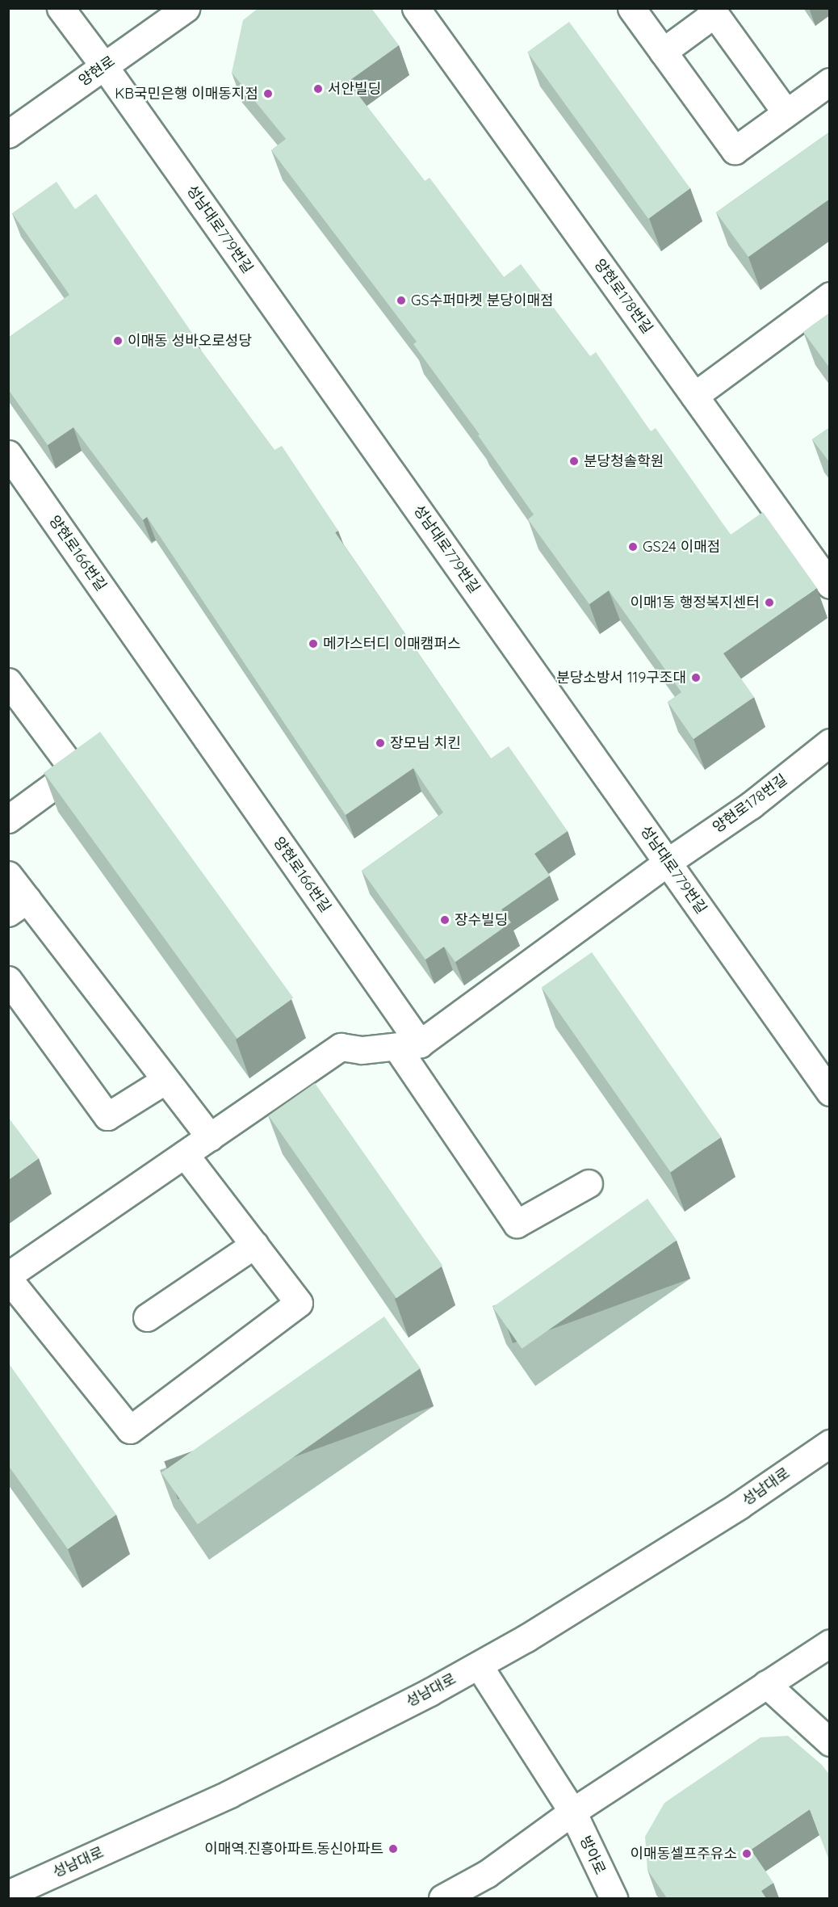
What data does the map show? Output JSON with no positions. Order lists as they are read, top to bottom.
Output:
{
  "streets": {
    "street": [
      "양현로",
      "성남대로779번길",
      "양현로178번길",
      "양현로166번길",
      "성남대로",
      "방아로"
    ]
  },
  "crossings": [
    ["양현로", "성남대로779번길"],
    ["성남대로779번길", "양현로178번길"],
    ["성남대로", "방아로"]
  ],
  "places": [
    "서안빌딩",
    "KB국민은행 이매동지점",
    "GS수퍼마켓 분당이매점",
    "이매동 성바오로성당",
    "분당청솔학원",
    "GS24 이매점",
    "이매1동 행정복지센터",
    "메가스터디 이매캠퍼스",
    "분당소방서 119구조대",
    "장모님 치킨",
    "장수빌딩",
    "이매역.진흥아파트.동신아파트",
    "이매동셀프주유소"
  ]
}
